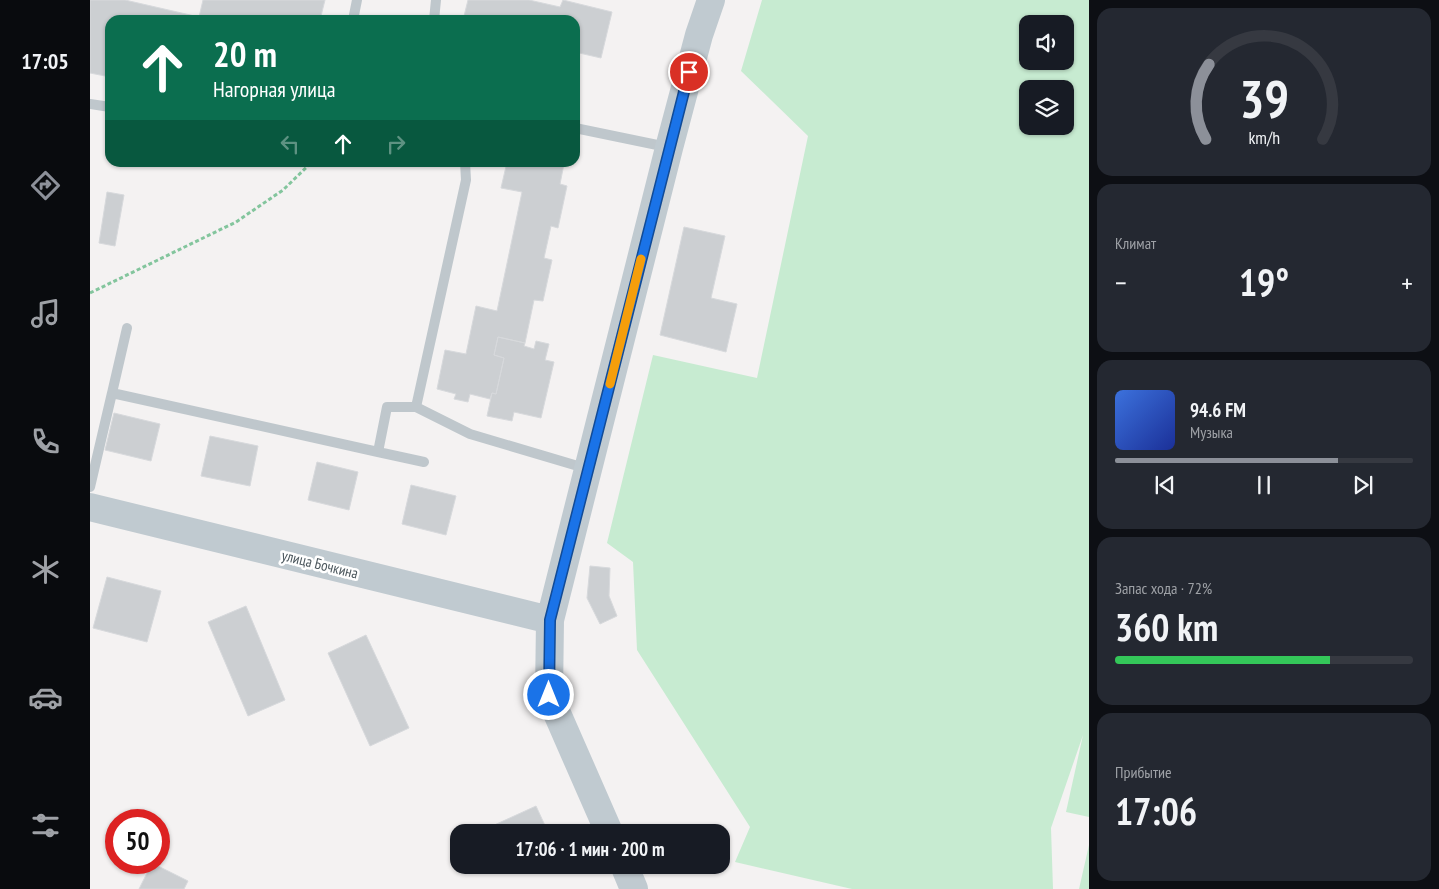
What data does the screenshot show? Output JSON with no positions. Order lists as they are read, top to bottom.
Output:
{
  "streets": {
    "main road": ["улица Бочкина"]
  },
  "page": {
    "tabs": "17:05",
    "turn": ["20 m", "Нагорная улица"],
    "tile": [
      "Климат",
      ["Запас хода · 72%", "360 km"],
      ["Прибытие", "17:06"]
    ],
    "heat": ["−", "19°", "+"],
    "song": ["94.6 FM", "Музыка"],
    "limit": "50",
    "trip": "17:06 · 1 мин · 200 m",
    "gauge": ["39", "km/h"]
  }
}
